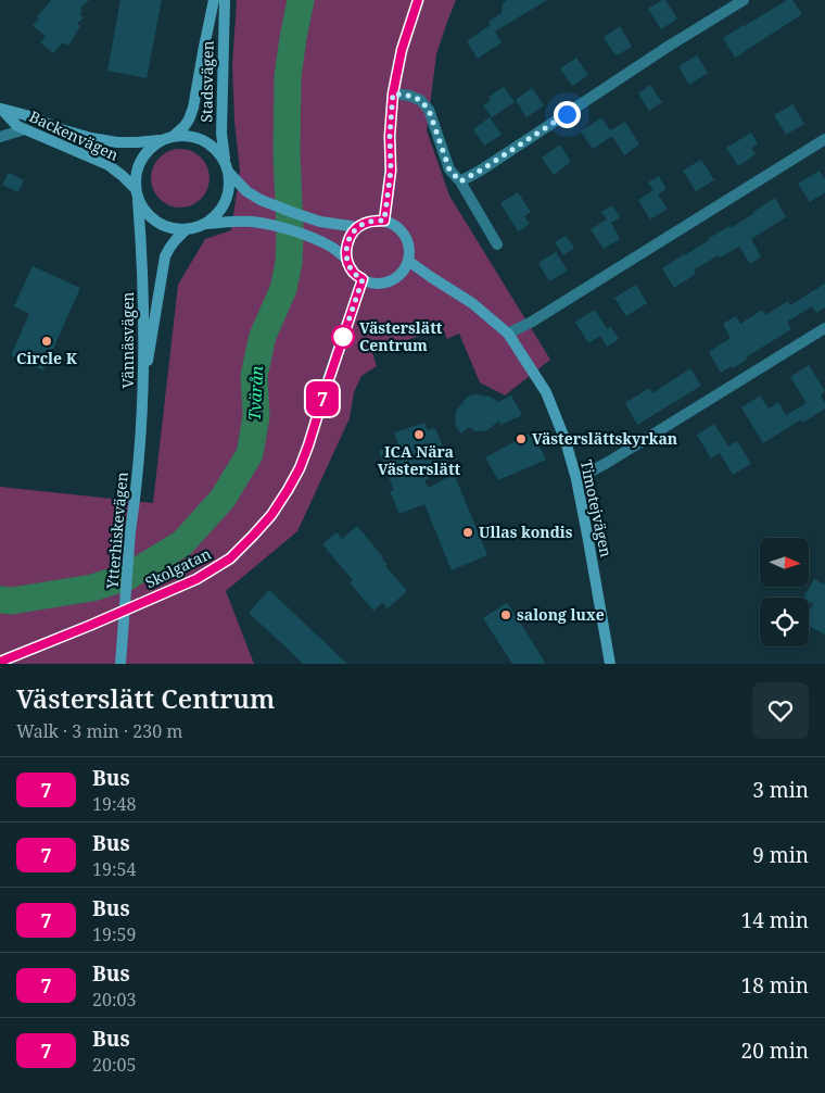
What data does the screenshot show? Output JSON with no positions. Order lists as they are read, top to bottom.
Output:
{
  "streets": {
    "street": [
      "Stadsvägen",
      "Backenvägen",
      "Vännäsvägen",
      "Timotejvägen",
      "Ytterhiskevägen",
      "Skolgatan"
    ]
  },
  "crossings": [
    ["Stadsvägen", "Backenvägen"],
    ["Stadsvägen", "Vännäsvägen"],
    ["Backenvägen", "Vännäsvägen"],
    ["Vännäsvägen", "Ytterhiskevägen"],
    ["Timotejvägen", "Skolgatan"]
  ],
  "water": ["Tvärån"],
  "places": [
    "Västerslätt Centrum",
    "Circle K",
    "ICA Nära Västerslätt",
    "Västerslättskyrkan",
    "Ullas kondis",
    "salong luxe"
  ],
  "lines": ["bus line 7"],
  "north": "right",
  "page": {
    "on_map": "7",
    "heading": ["Västerslätt Centrum", "Walk · 3 min · 230 m"],
    "list": [
      {
        "mark": "7",
        "name": "Bus",
        "note": "19:48",
        "value": "3 min"
      },
      {
        "mark": "7",
        "name": "Bus",
        "note": "19:54",
        "value": "9 min"
      },
      {
        "mark": "7",
        "name": "Bus",
        "note": "19:59",
        "value": "14 min"
      },
      {
        "mark": "7",
        "name": "Bus",
        "note": "20:03",
        "value": "18 min"
      },
      {
        "mark": "7",
        "name": "Bus",
        "note": "20:05",
        "value": "20 min"
      }
    ]
  }
}
